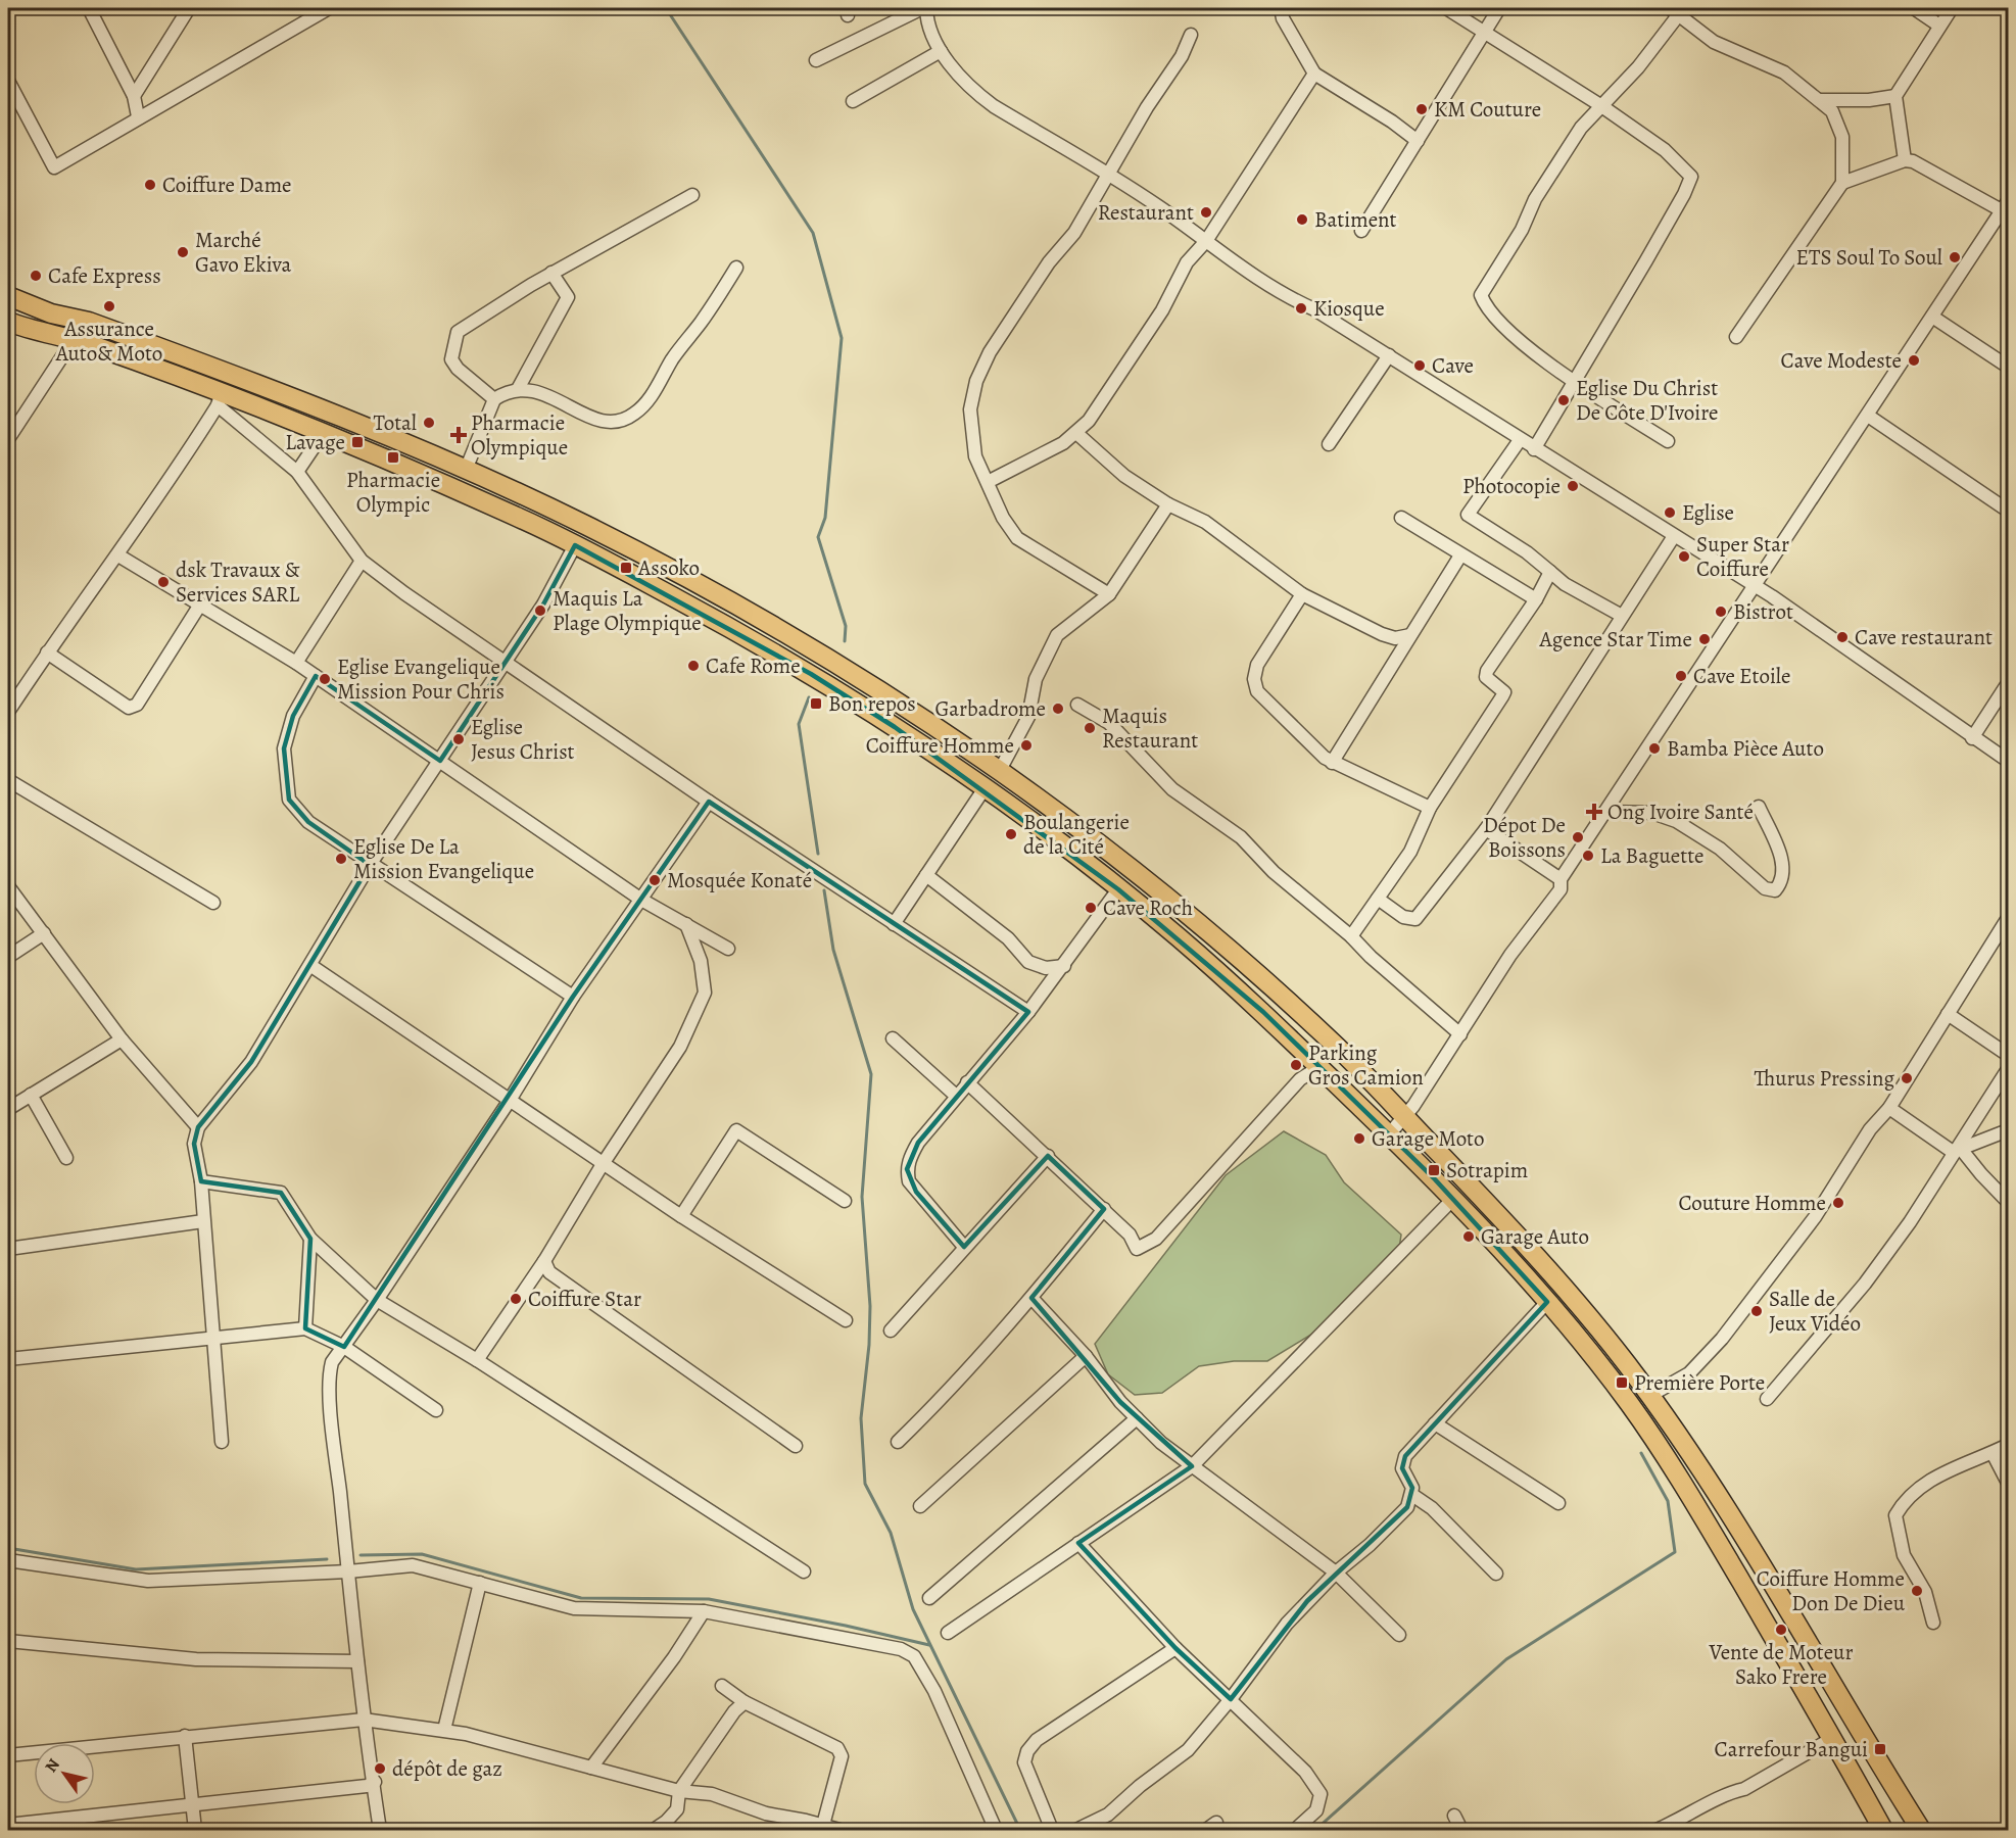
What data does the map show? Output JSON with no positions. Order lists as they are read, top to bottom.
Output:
{
  "places": {
    "other": [
      "KM Couture",
      "Coiffure Dame",
      "Restaurant",
      "Batiment",
      "Marché Gavo Ekiva",
      "ETS Soul To Soul",
      "Cafe Express",
      "Assurance Auto& Moto",
      "Kiosque",
      "Cave Modeste",
      "Cave",
      "Eglise Du Christ De Côte D'Ivoire",
      "Total",
      "Photocopie",
      "Eglise",
      "Super Star Coiffure",
      "dsk Travaux & Services SARL",
      "Maquis La Plage Olympique",
      "Bistrot",
      "Cave restaurant",
      "Agence Star Time",
      "Cafe Rome",
      "Cave Etoile",
      "Eglise Evangelique Mission Pour Chris",
      "Garbadrome",
      "Maquis Restaurant",
      "Eglise Jesus Christ",
      "Coiffure Homme",
      "Bamba Pièce Auto",
      "Boulangerie de la Cité",
      "Dépot De Boissons",
      "La Baguette",
      "Eglise De La Mission Evangelique",
      "Mosquée Konaté",
      "Cave Roch",
      "Parking Gros Camion",
      "Thurus Pressing",
      "Garage Moto",
      "Couture Homme",
      "Garage Auto",
      "Coiffure Star",
      "Salle de Jeux Vidéo",
      "Coiffure Homme Don De Dieu",
      "Vente de Moteur Sako Frere",
      "dépôt de gaz"
    ],
    "health": ["Pharmacie Olympique", "Ong Ivoire Santé"],
    "transit": [
      "Lavage",
      "Pharmacie Olympic",
      "Assoko",
      "Bon repos",
      "Sotrapim",
      "Première Porte",
      "Carrefour Bangui"
    ]
  },
  "north": "top left"
}
